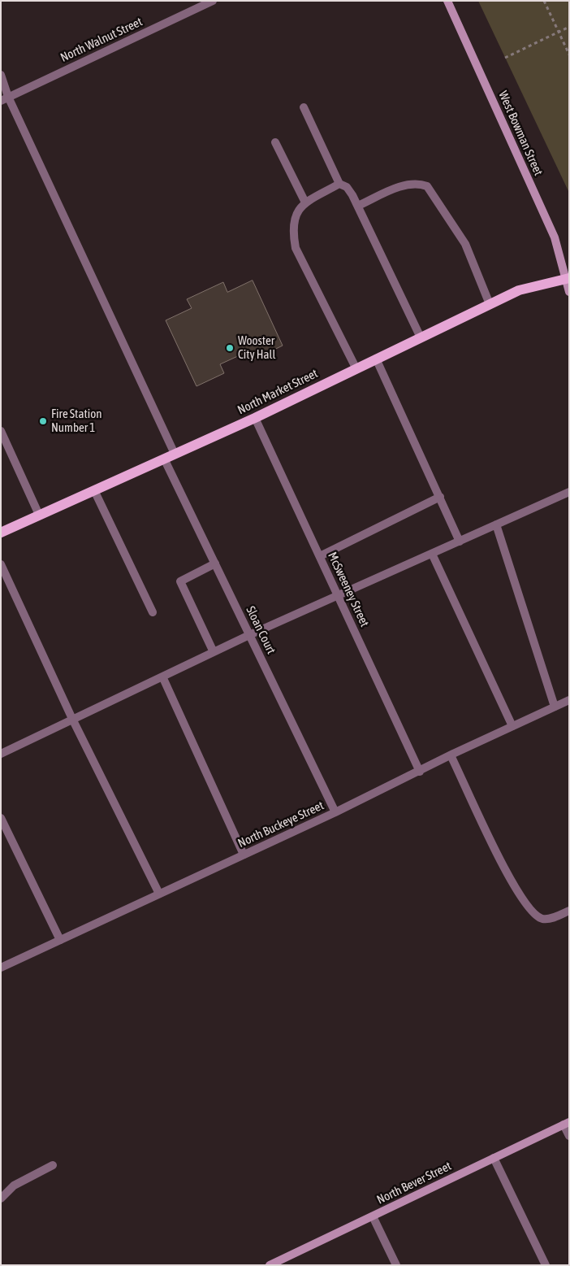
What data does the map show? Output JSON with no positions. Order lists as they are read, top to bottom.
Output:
{
  "streets": {
    "main road": ["West Bowman Street", "North Market Street", "North Bever Street"],
    "street": [
      "North Walnut Street",
      "McSweeney Street",
      "Sloan Court",
      "North Buckeye Street"
    ]
  },
  "crossings": [
    ["West Bowman Street", "North Market Street"],
    ["North Market Street", "McSweeney Street"],
    ["North Market Street", "Sloan Court"],
    ["McSweeney Street", "North Buckeye Street"],
    ["Sloan Court", "North Buckeye Street"]
  ],
  "places": ["Wooster City Hall", "Fire Station Number 1"]
}
